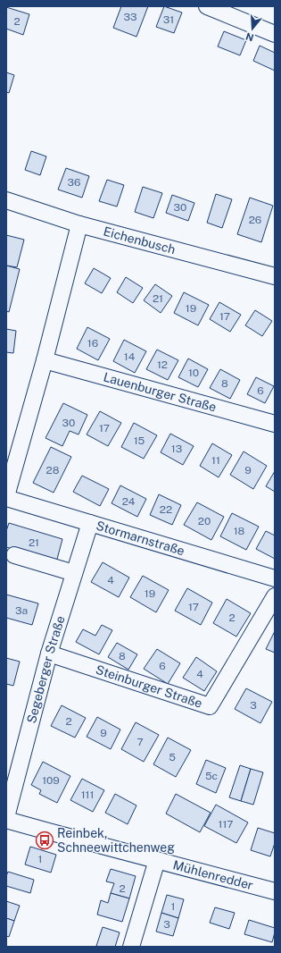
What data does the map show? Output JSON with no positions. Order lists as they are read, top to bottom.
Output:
{
  "streets": {
    "street": [
      "Eichenbusch",
      "Lauenburger Straße",
      "Stormarnstraße",
      "Segeberger Straße",
      "Steinburger Straße",
      "Mühlenredder"
    ]
  },
  "crossings": [
    ["Eichenbusch", "Stormarnstraße"],
    ["Lauenburger Straße", "Stormarnstraße"],
    ["Stormarnstraße", "Segeberger Straße"],
    ["Segeberger Straße", "Steinburger Straße"],
    ["Segeberger Straße", "Mühlenredder"]
  ],
  "places": {
    "bus stop": ["Reinbek, Schneewittchenweg"]
  },
  "house_numbers": [
    "33",
    "31",
    "2",
    "36",
    "30",
    "26",
    "21",
    "19",
    "17",
    "16",
    "14",
    "12",
    "10",
    "8",
    "6",
    "30",
    "17",
    "15",
    "13",
    "11",
    "28",
    "9",
    "24",
    "22",
    "20",
    "18",
    "21",
    "4",
    "19",
    "17",
    "3a",
    "2",
    "8",
    "6",
    "4",
    "3",
    "2",
    "9",
    "7",
    "5",
    "5c",
    "109",
    "111",
    "117",
    "1",
    "2",
    "1",
    "3"
  ],
  "north": "bottom"
}
